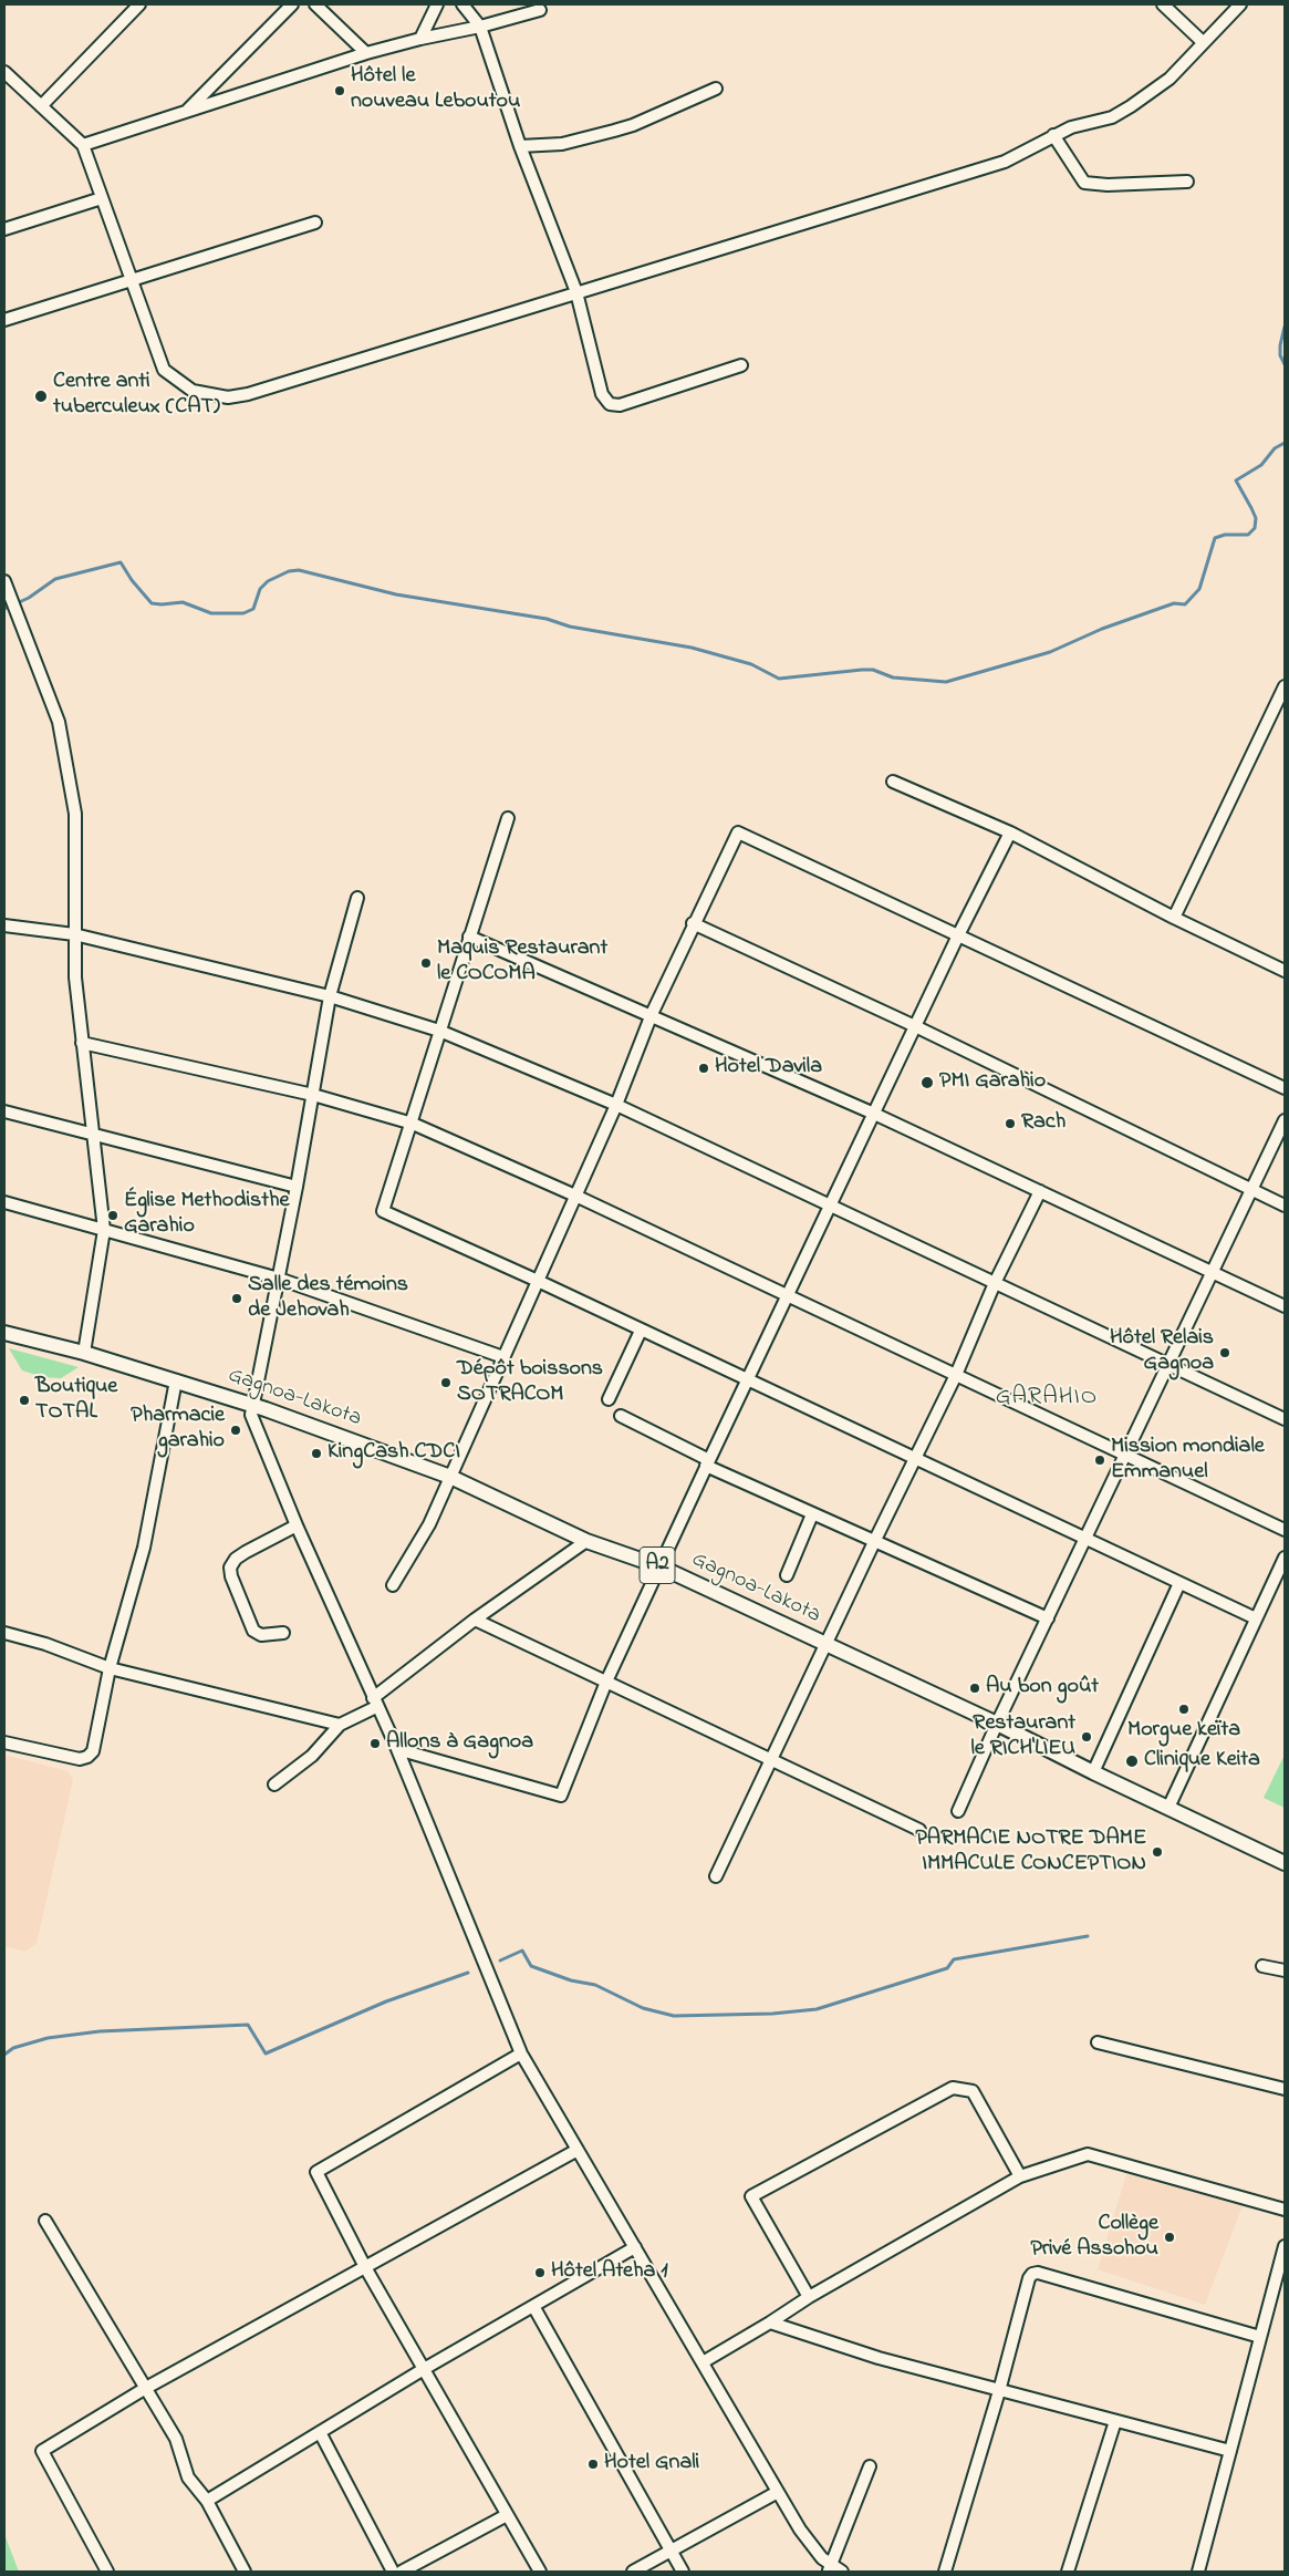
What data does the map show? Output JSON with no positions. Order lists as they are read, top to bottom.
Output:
{
  "streets": {
    "main road": ["Gagnoa-Lakota", "A2"]
  },
  "districts": ["GARAHIO"],
  "places": [
    "Hôtel le nouveau Leboutou",
    "Centre anti tuberculeux (CAT)",
    "Maquis Restaurant le COCOMA",
    "Hotel Davila",
    "PMI Garahio",
    "Rach",
    "Église Methodisthe Garahio",
    "Salle des témoins de Jehovah",
    "Hôtel Relais Gagnoa",
    "Dépôt boissons SOTRACOM",
    "Boutique TOTAL",
    "Pharmacie garahio",
    "KingCash CDCI",
    "Mission mondiale Emmanuel",
    "Au bon goût",
    "Morgue keïta",
    "Restaurant le RICH'LIEU",
    "Allons à Gagnoa",
    "Clinique Keita",
    "PARMACIE NOTRE DAME IMMACULE CONCEPTION",
    "Collège Privé Assohou",
    "Hôtel Ateha 1",
    "Hotel Gnali"
  ]
}
